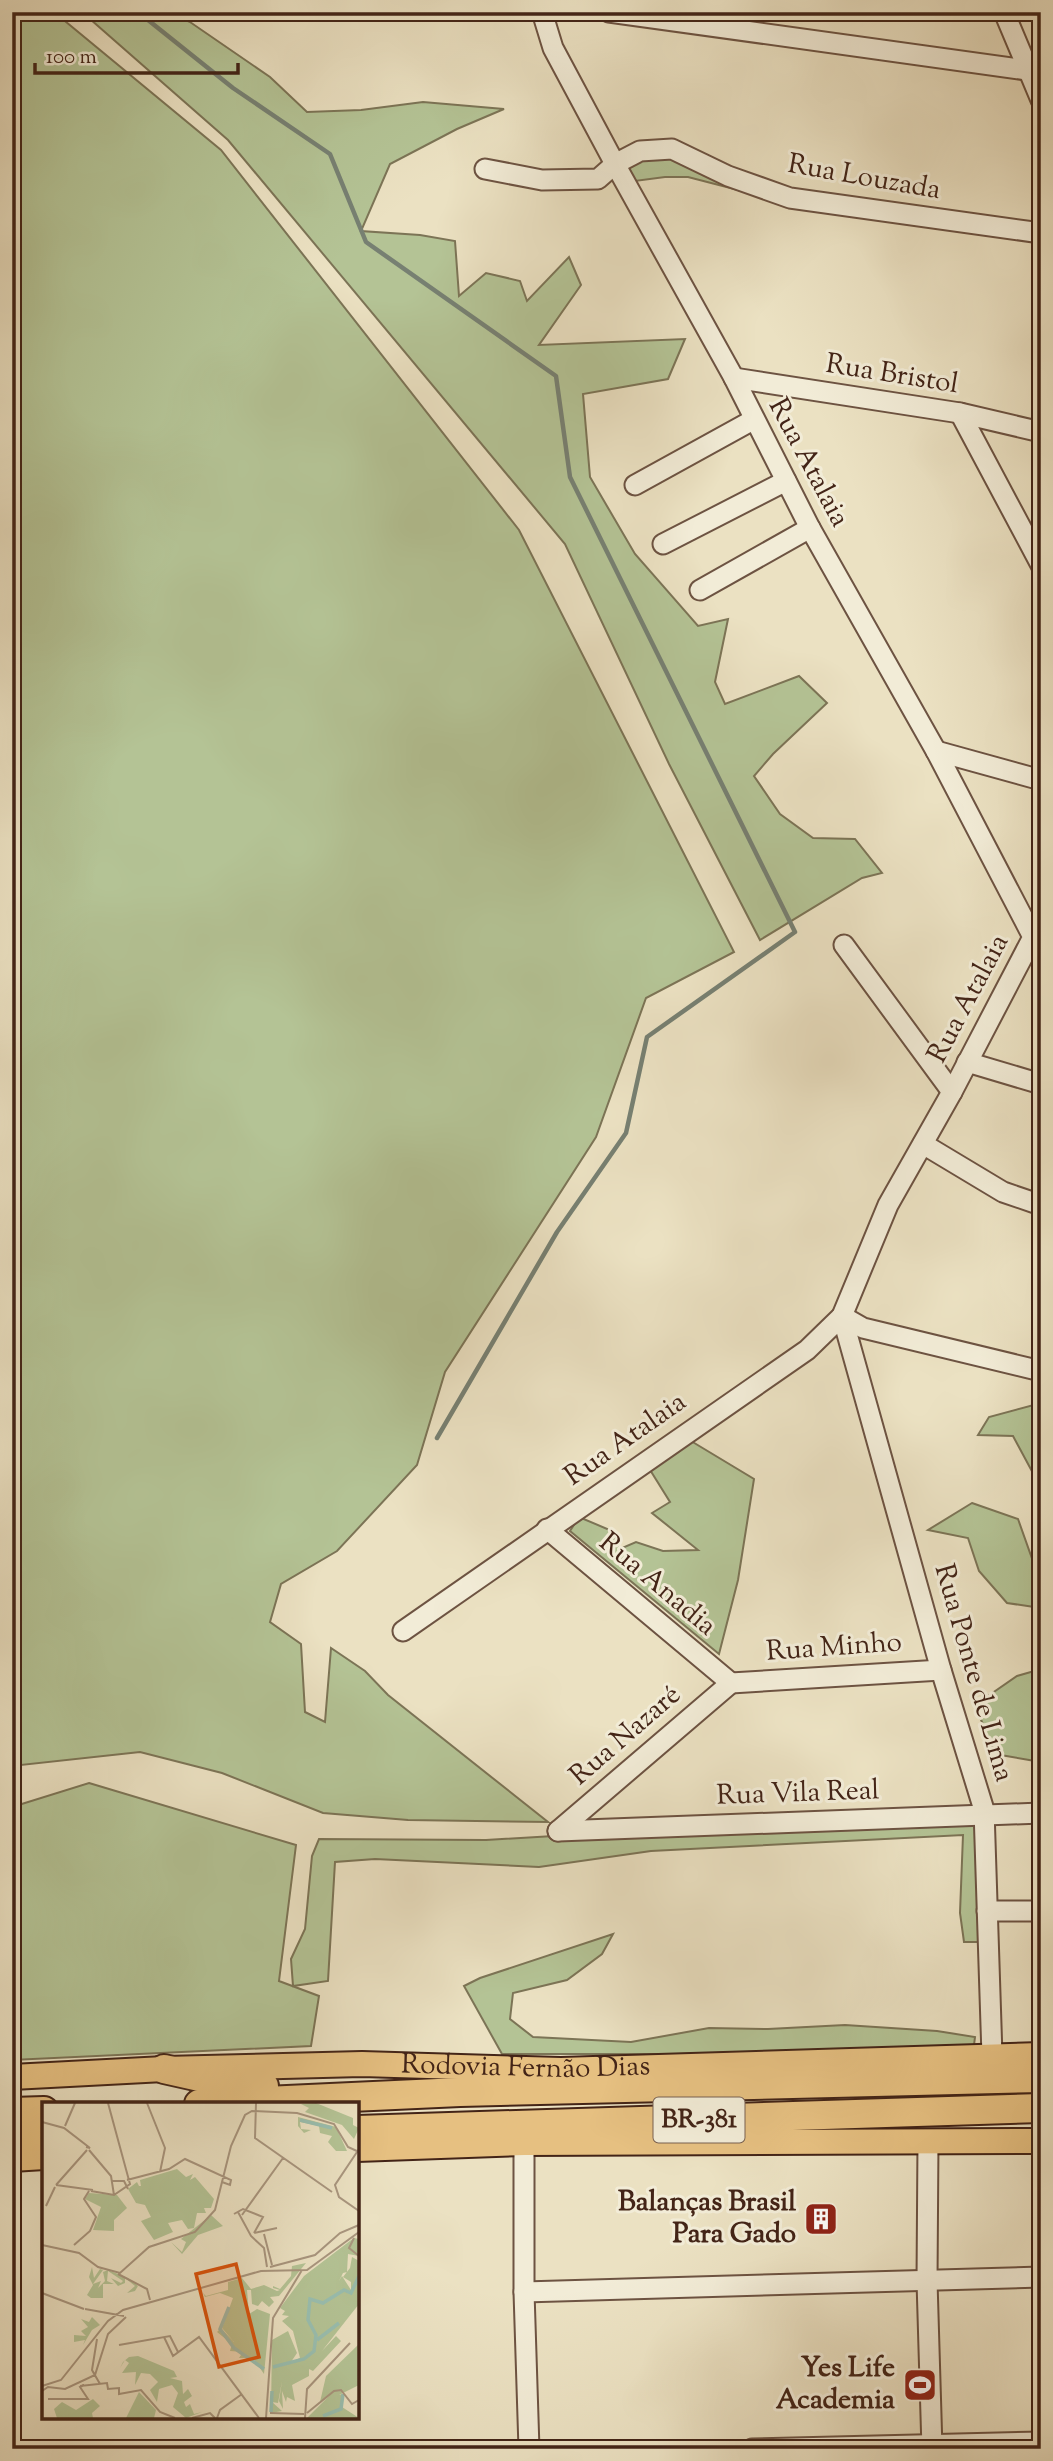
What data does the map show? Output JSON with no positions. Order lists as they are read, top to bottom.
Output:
{
  "streets": {
    "highway": ["Rodovia Fernão Dias", "BR-381"],
    "street": [
      "Rua Louzada",
      "Rua Bristol",
      "Rua Atalaia",
      "Rua Anadia",
      "Rua Minho",
      "Rua Ponte de Lima",
      "Rua Nazaré",
      "Rua Vila Real"
    ]
  },
  "crossings": [
    ["Rua Louzada", "Rua Atalaia"],
    ["Rua Bristol", "Rua Atalaia"],
    ["Rua Atalaia", "Rua Anadia"],
    ["Rua Atalaia", "Rua Ponte de Lima"],
    ["Rua Anadia", "Rua Minho"],
    ["Rua Anadia", "Rua Nazaré"],
    ["Rua Minho", "Rua Ponte de Lima"],
    ["Rua Minho", "Rua Nazaré"],
    ["Rua Ponte de Lima", "Rua Vila Real"],
    ["Rua Ponte de Lima", "Rodovia Fernão Dias"],
    ["Rua Nazaré", "Rua Vila Real"]
  ],
  "places": {
    "building": ["Balanças Brasil Para Gado"],
    "sports": ["Yes Life Academia"]
  },
  "scale_bar": "100 m"
}
